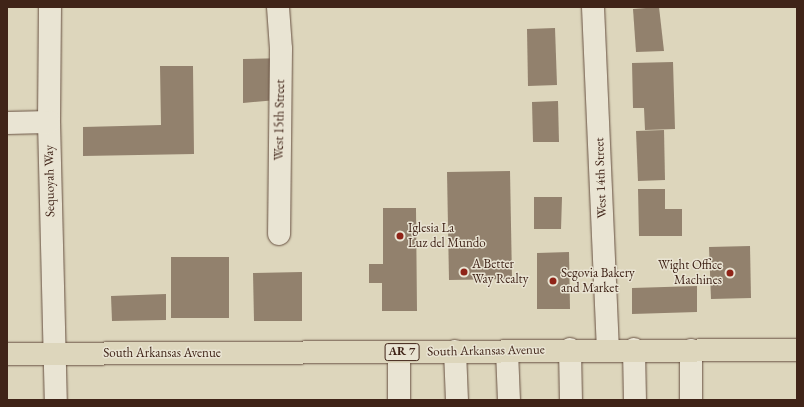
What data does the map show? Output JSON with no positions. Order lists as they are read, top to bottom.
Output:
{
  "streets": {
    "highway": ["South Arkansas Avenue", "AR 7"],
    "street": ["West 15th Street", "West 14th Street", "Sequoyah Way"]
  },
  "crossings": [
    ["West 14th Street", "South Arkansas Avenue"],
    ["Sequoyah Way", "South Arkansas Avenue"]
  ],
  "places": [
    "Iglesia La Luz del Mundo",
    "A Better Way Realty",
    "Wight Office Machines",
    "Segovia Bakery and Market"
  ]
}
